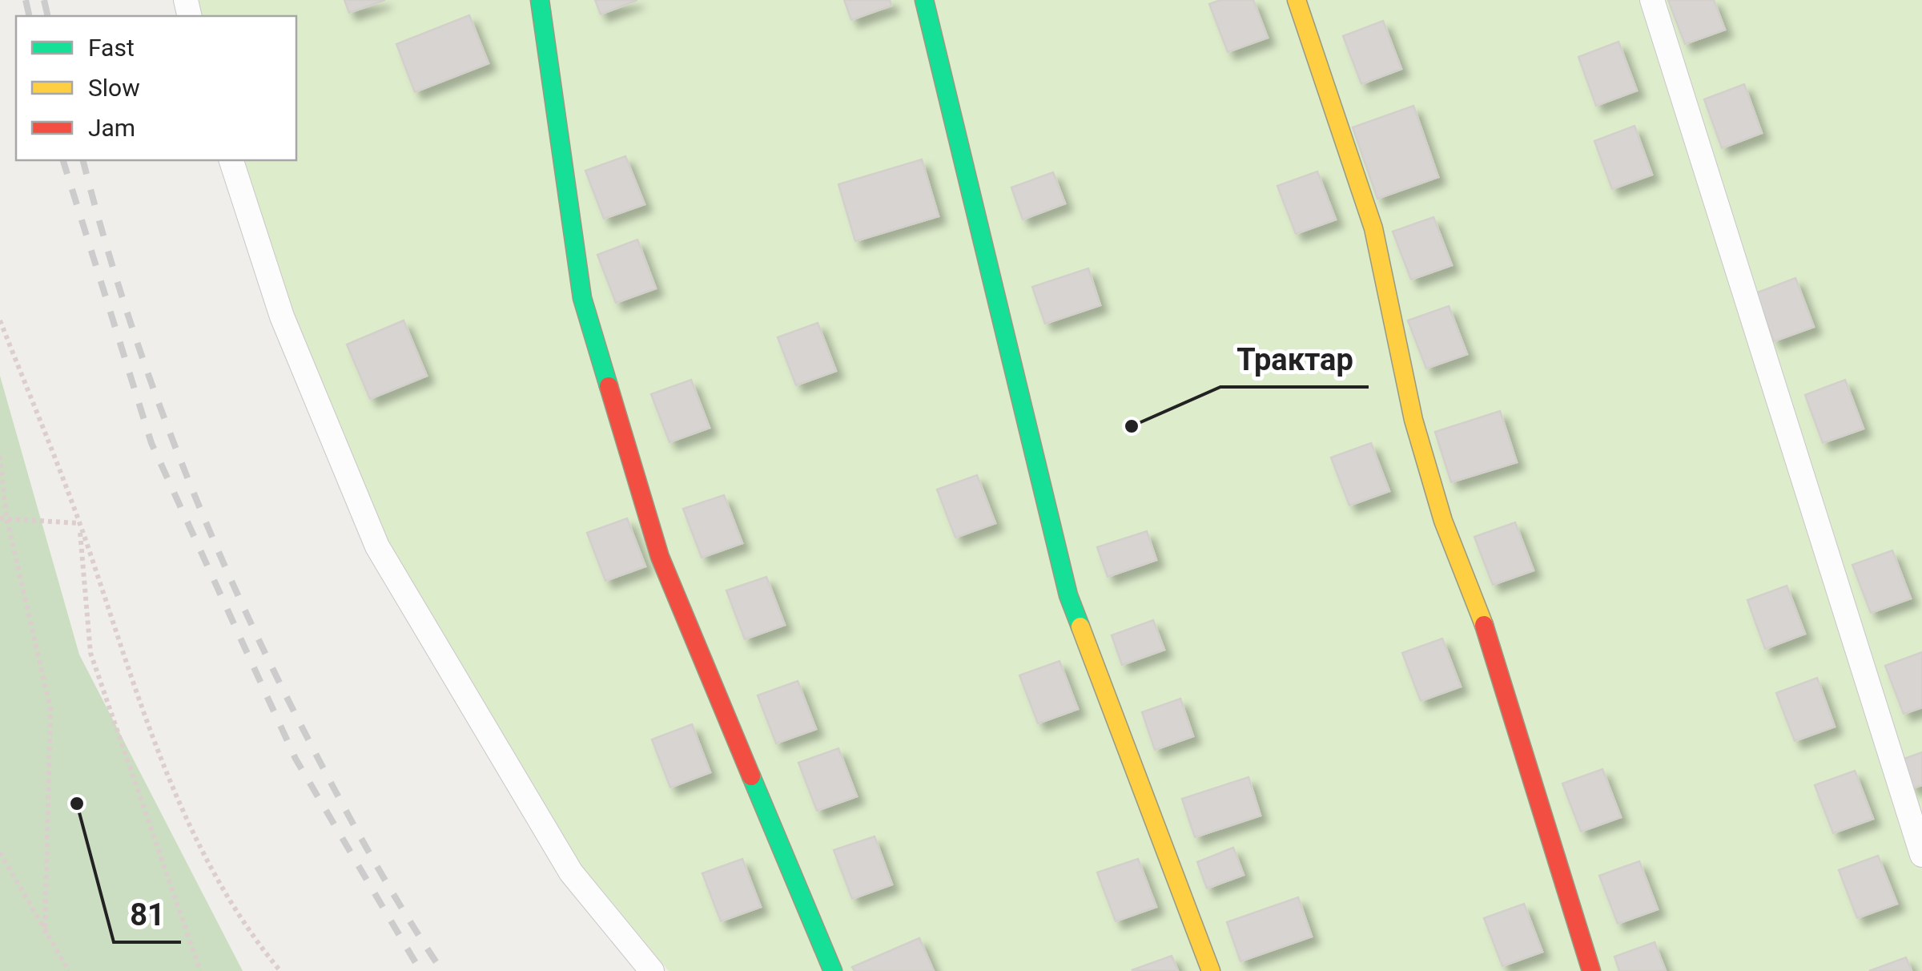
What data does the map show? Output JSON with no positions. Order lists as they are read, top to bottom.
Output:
{
  "places": ["Трактар", "81"],
  "legend": ["Fast", "Slow", "Jam"]
}
